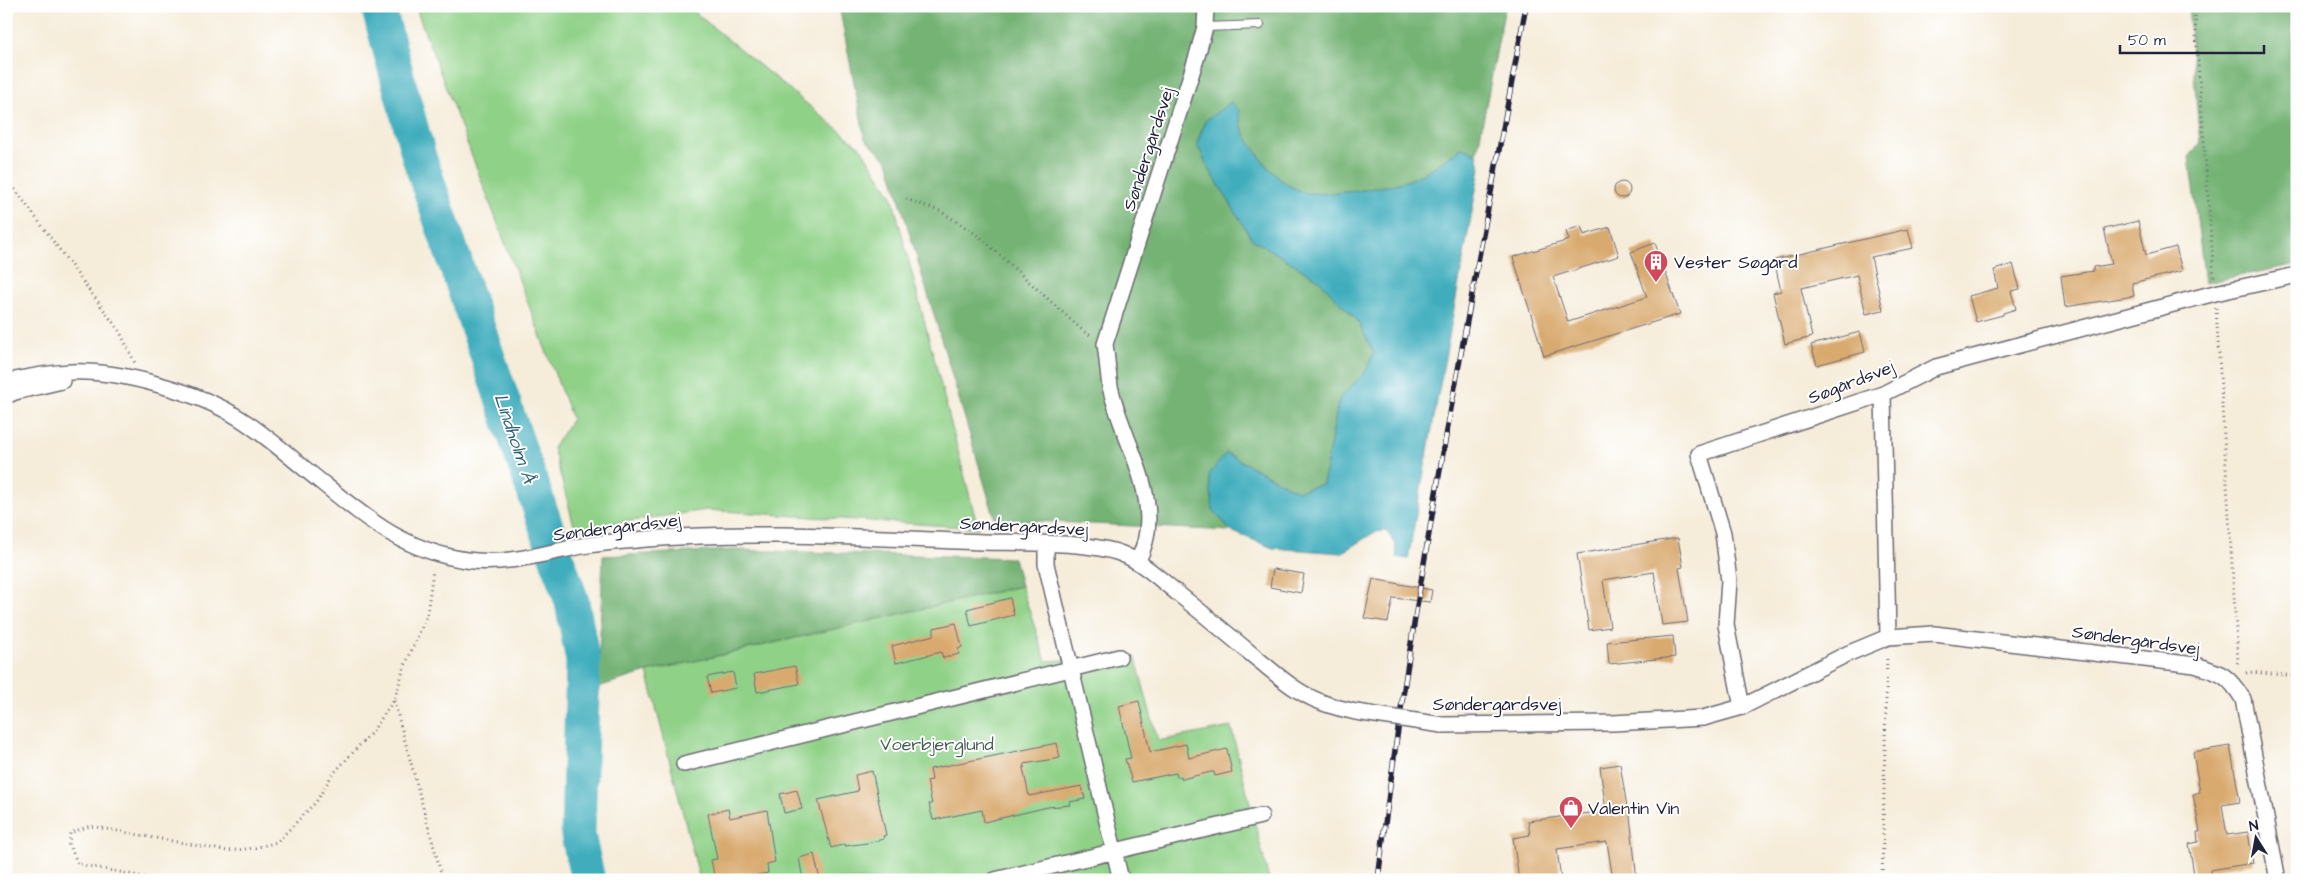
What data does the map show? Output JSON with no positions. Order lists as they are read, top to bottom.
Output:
{
  "streets": {
    "street": ["Søndergårdsvej", "Søgårdsvej"]
  },
  "crossings": [
    ["Søndergårdsvej", "Søgårdsvej"]
  ],
  "water": ["Lindholm Å"],
  "parks": ["Voerbjerglund"],
  "places": {
    "building": ["Vester Søgård"],
    "shop": ["Valentin Vin"]
  },
  "scale_bar": "50 m",
  "north": "top"
}
